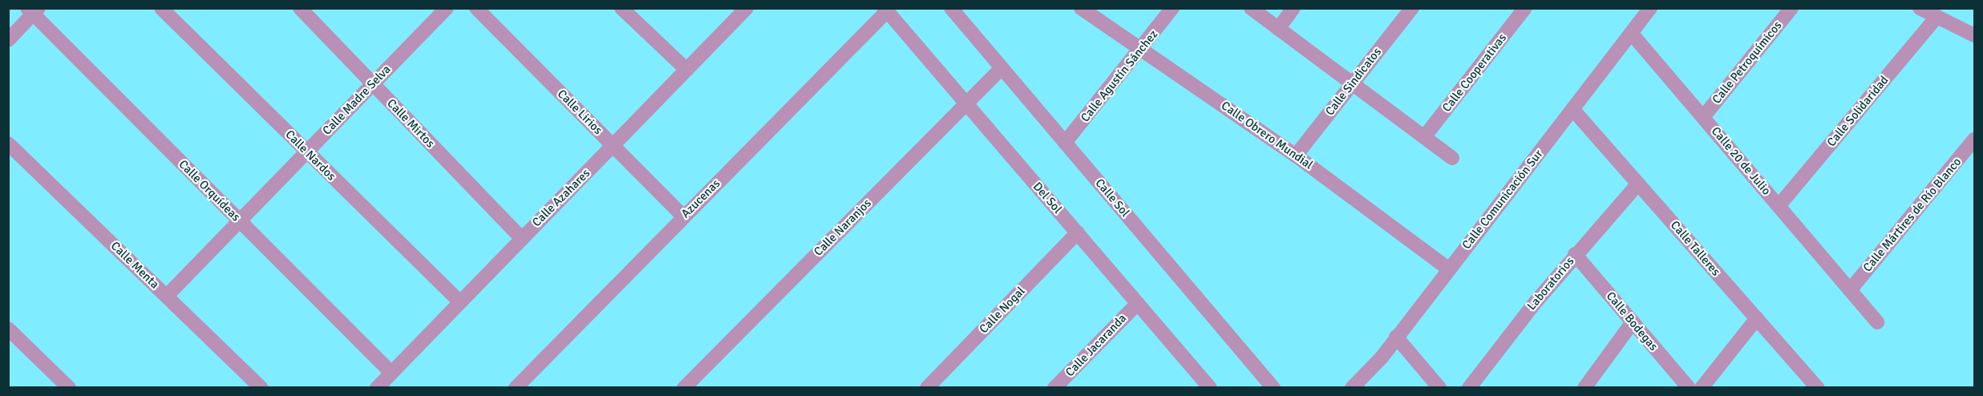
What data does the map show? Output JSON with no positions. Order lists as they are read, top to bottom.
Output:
{
  "streets": {
    "street": [
      "Calle Petroquímicos",
      "Calle Cooperativas",
      "Calle Agustín Sánchez",
      "Calle Sindicatos",
      "Calle Madre Selva",
      "Calle Solidaridad",
      "Calle Lirios",
      "Calle Mirtos",
      "Calle Obrero Mundial",
      "Calle Nardos",
      "Calle 20 de Julio",
      "Calle Orquídeas",
      "Calle Azahares",
      "Del Sol",
      "Calle Sol",
      "Azucenas",
      "Calle Comunicación Sur",
      "Calle Mártires de Río Blanco",
      "Calle Naranjos",
      "Calle Talleres",
      "Calle Menta",
      "Laboratorios",
      "Calle Nogal",
      "Calle Bodegas",
      "Calle Jacaranda"
    ]
  },
  "crossings": [
    ["Calle Petroquímicos", "Calle 20 de Julio"],
    ["Calle Agustín Sánchez", "Calle Obrero Mundial"],
    ["Calle Agustín Sánchez", "Calle Sol"],
    ["Calle Sindicatos", "Calle Obrero Mundial"],
    ["Calle Madre Selva", "Calle Mirtos"],
    ["Calle Madre Selva", "Calle Nardos"],
    ["Calle Madre Selva", "Calle Orquídeas"],
    ["Calle Madre Selva", "Calle Menta"],
    ["Calle Solidaridad", "Calle 20 de Julio"],
    ["Calle Lirios", "Calle Azahares"],
    ["Calle Lirios", "Azucenas"],
    ["Calle Mirtos", "Calle Azahares"],
    ["Calle Obrero Mundial", "Calle Comunicación Sur"],
    ["Calle Nardos", "Calle Azahares"],
    ["Calle 20 de Julio", "Calle Comunicación Sur"],
    ["Calle 20 de Julio", "Calle Mártires de Río Blanco"],
    ["Calle Orquídeas", "Calle Azahares"],
    ["Del Sol", "Azucenas"],
    ["Del Sol", "Calle Naranjos"],
    ["Del Sol", "Calle Nogal"],
    ["Del Sol", "Calle Jacaranda"],
    ["Calle Sol", "Calle Naranjos"],
    ["Calle Comunicación Sur", "Calle Talleres"],
    ["Calle Talleres", "Laboratorios"],
    ["Laboratorios", "Calle Bodegas"]
  ]
}
